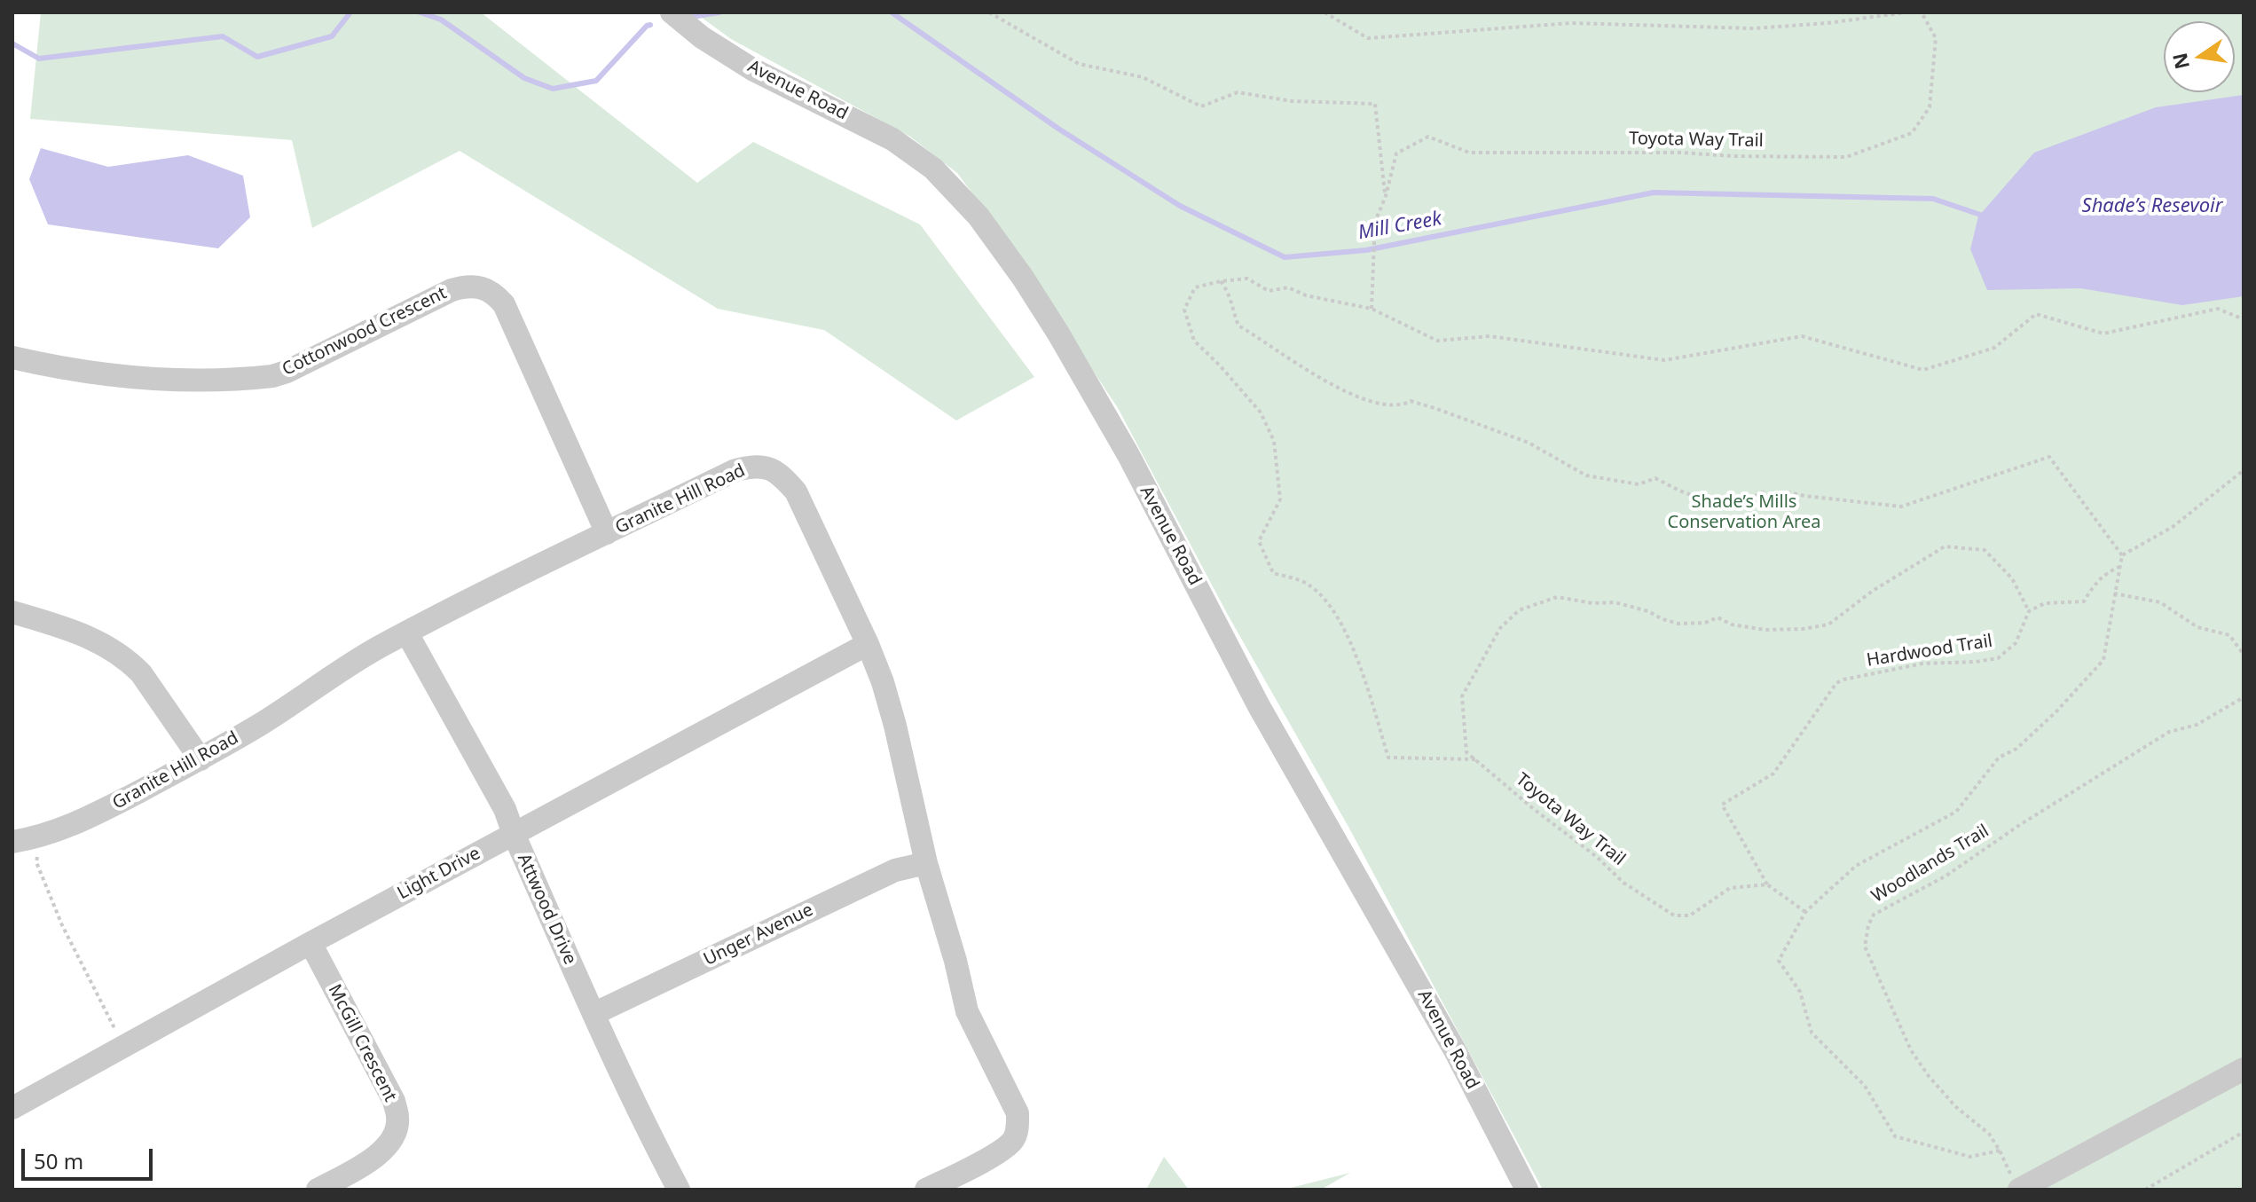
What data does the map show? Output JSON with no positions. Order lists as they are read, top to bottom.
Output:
{
  "streets": {
    "street": [
      "Avenue Road",
      "Cottonwood Crescent",
      "Granite Hill Road",
      "Light Drive",
      "Attwood Drive",
      "Unger Avenue",
      "McGill Crescent"
    ],
    "path": ["Toyota Way Trail", "Hardwood Trail", "Woodlands Trail"]
  },
  "crossings": [
    ["Toyota Way Trail", "Hardwood Trail"],
    ["Cottonwood Crescent", "Granite Hill Road"],
    ["Granite Hill Road", "Light Drive"],
    ["Granite Hill Road", "Attwood Drive"],
    ["Granite Hill Road", "Unger Avenue"],
    ["Light Drive", "Attwood Drive"],
    ["Light Drive", "McGill Crescent"],
    ["Attwood Drive", "Unger Avenue"]
  ],
  "water": ["Shade’s Resevoir", "Mill Creek"],
  "parks": ["Shade’s Mills Conservation Area"],
  "scale_bar": "50 m",
  "north": "left"
}
